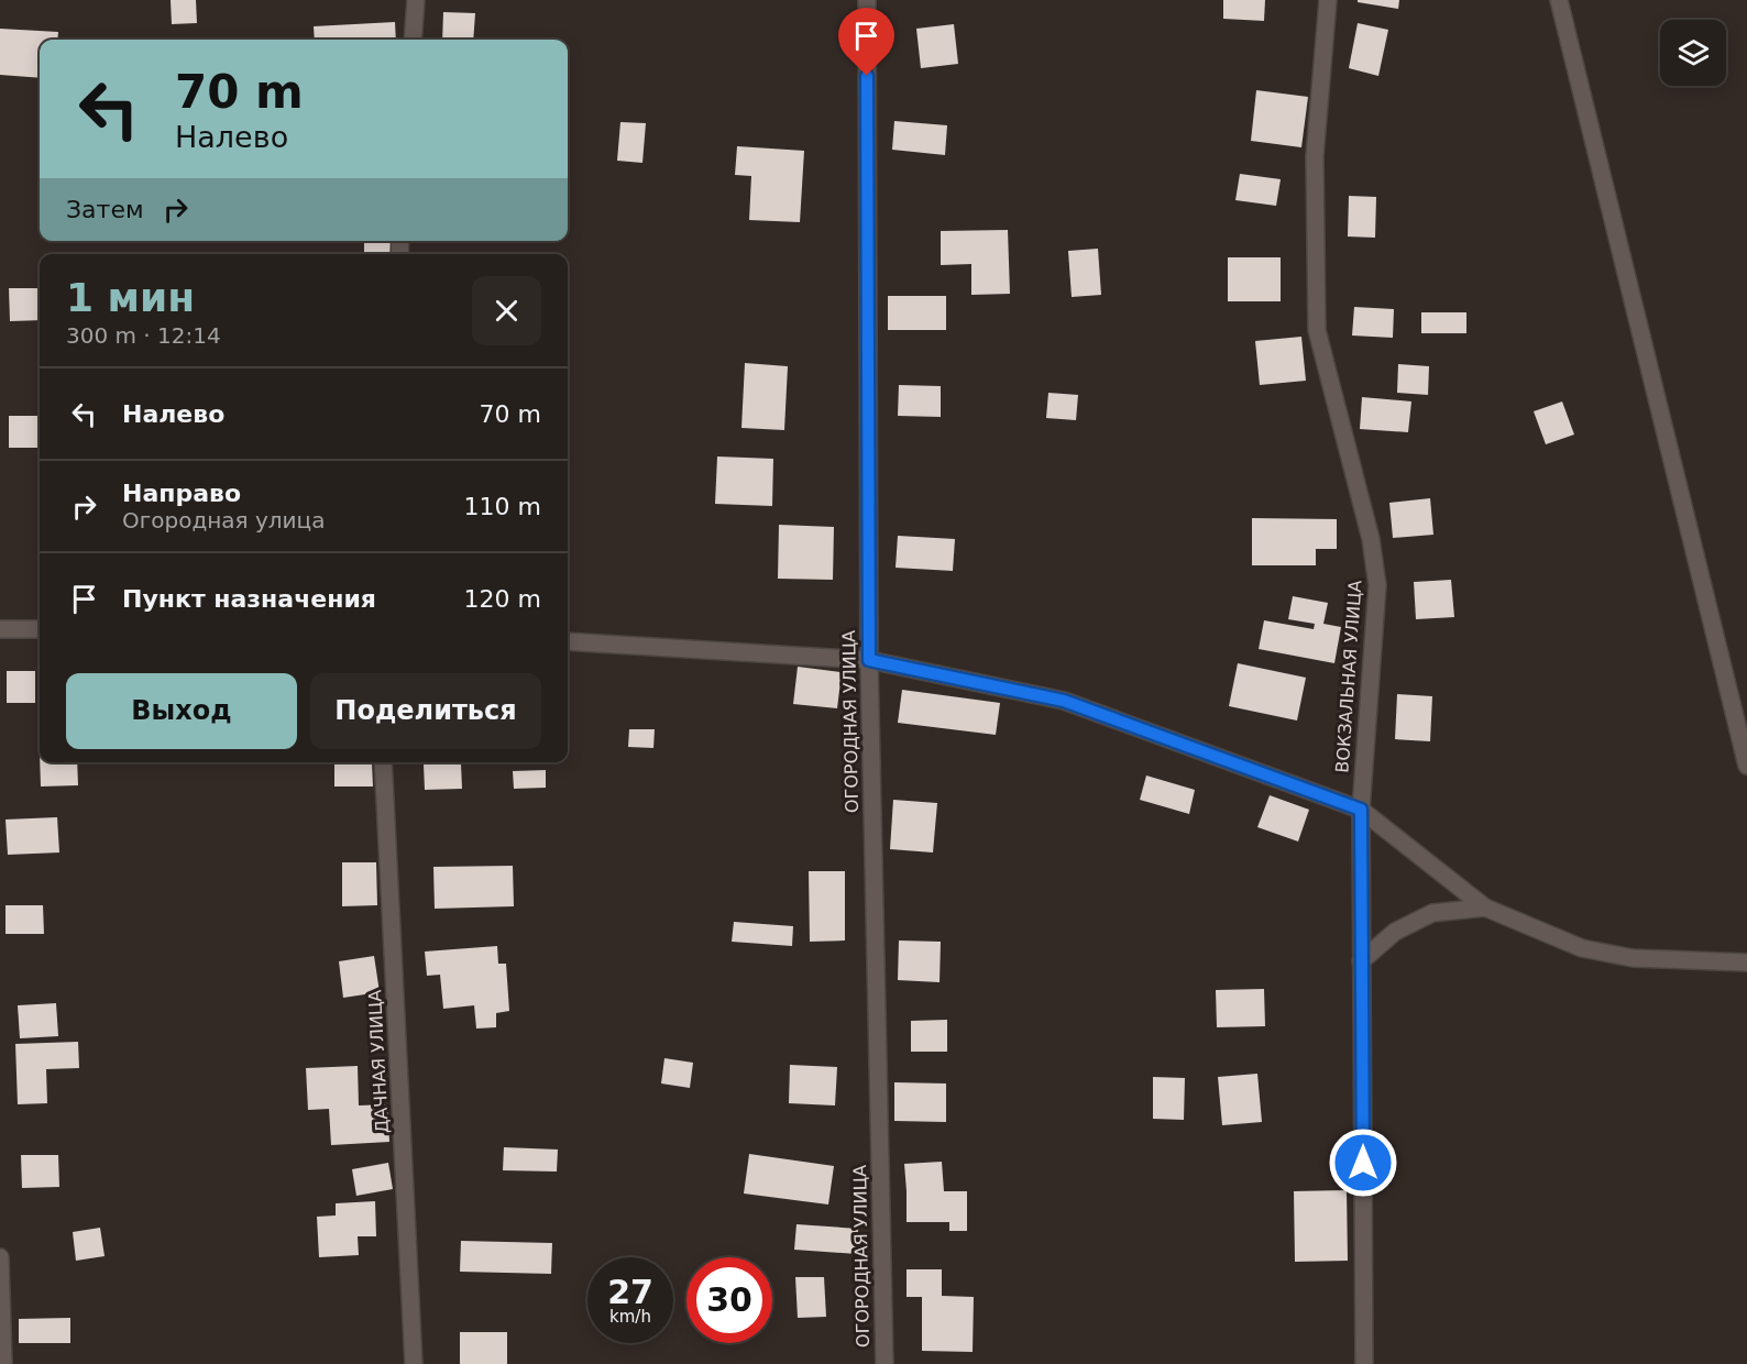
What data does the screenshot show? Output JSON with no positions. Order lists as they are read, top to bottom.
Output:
{
  "streets": {
    "street": ["ВОКЗАЛЬНАЯ УЛИЦА", "ОГОРОДНАЯ УЛИЦА", "ДАЧНАЯ УЛИЦА"]
  },
  "page": {
    "turn": ["70 m", "Налево"],
    "then": "Затем",
    "heading": ["1 мин", "300 m · 12:14"],
    "list": [
      {
        "name": "Налево",
        "value": "70 m"
      },
      {
        "name": "Направо",
        "note": "Огородная улица",
        "value": "110 m"
      },
      {
        "name": "Пункт назначения",
        "value": "120 m"
      }
    ],
    "buttons": ["Выход", "Поделиться"],
    "speed": "27 km/h",
    "limit": "30"
  }
}
